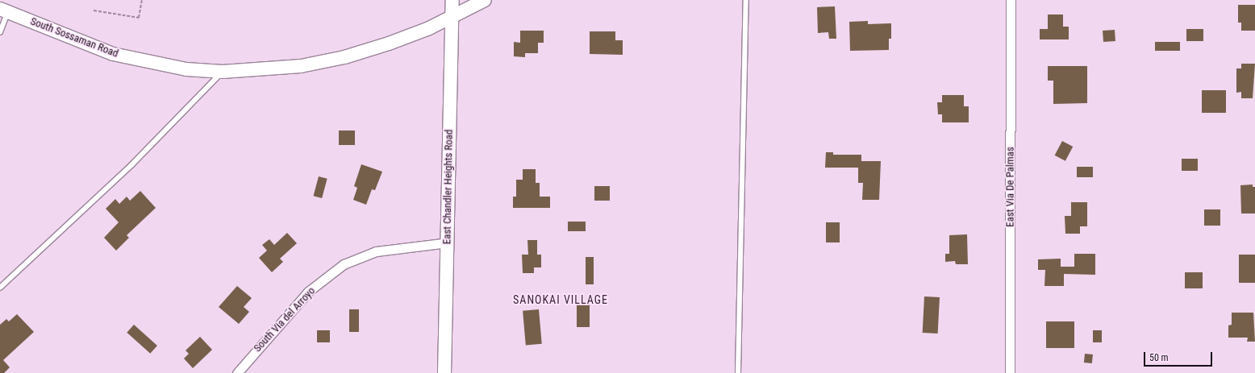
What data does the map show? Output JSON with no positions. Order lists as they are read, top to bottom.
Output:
{
  "streets": {
    "main road": ["South Sossaman Road", "East Chandler Heights Road"],
    "street": ["East Via De Palmas", "South Via del Arroyo"]
  },
  "crossings": [
    ["South Sossaman Road", "East Chandler Heights Road"],
    ["East Chandler Heights Road", "South Via del Arroyo"]
  ],
  "districts": ["SANOKAI VILLAGE"],
  "scale_bar": "50 m"
}
